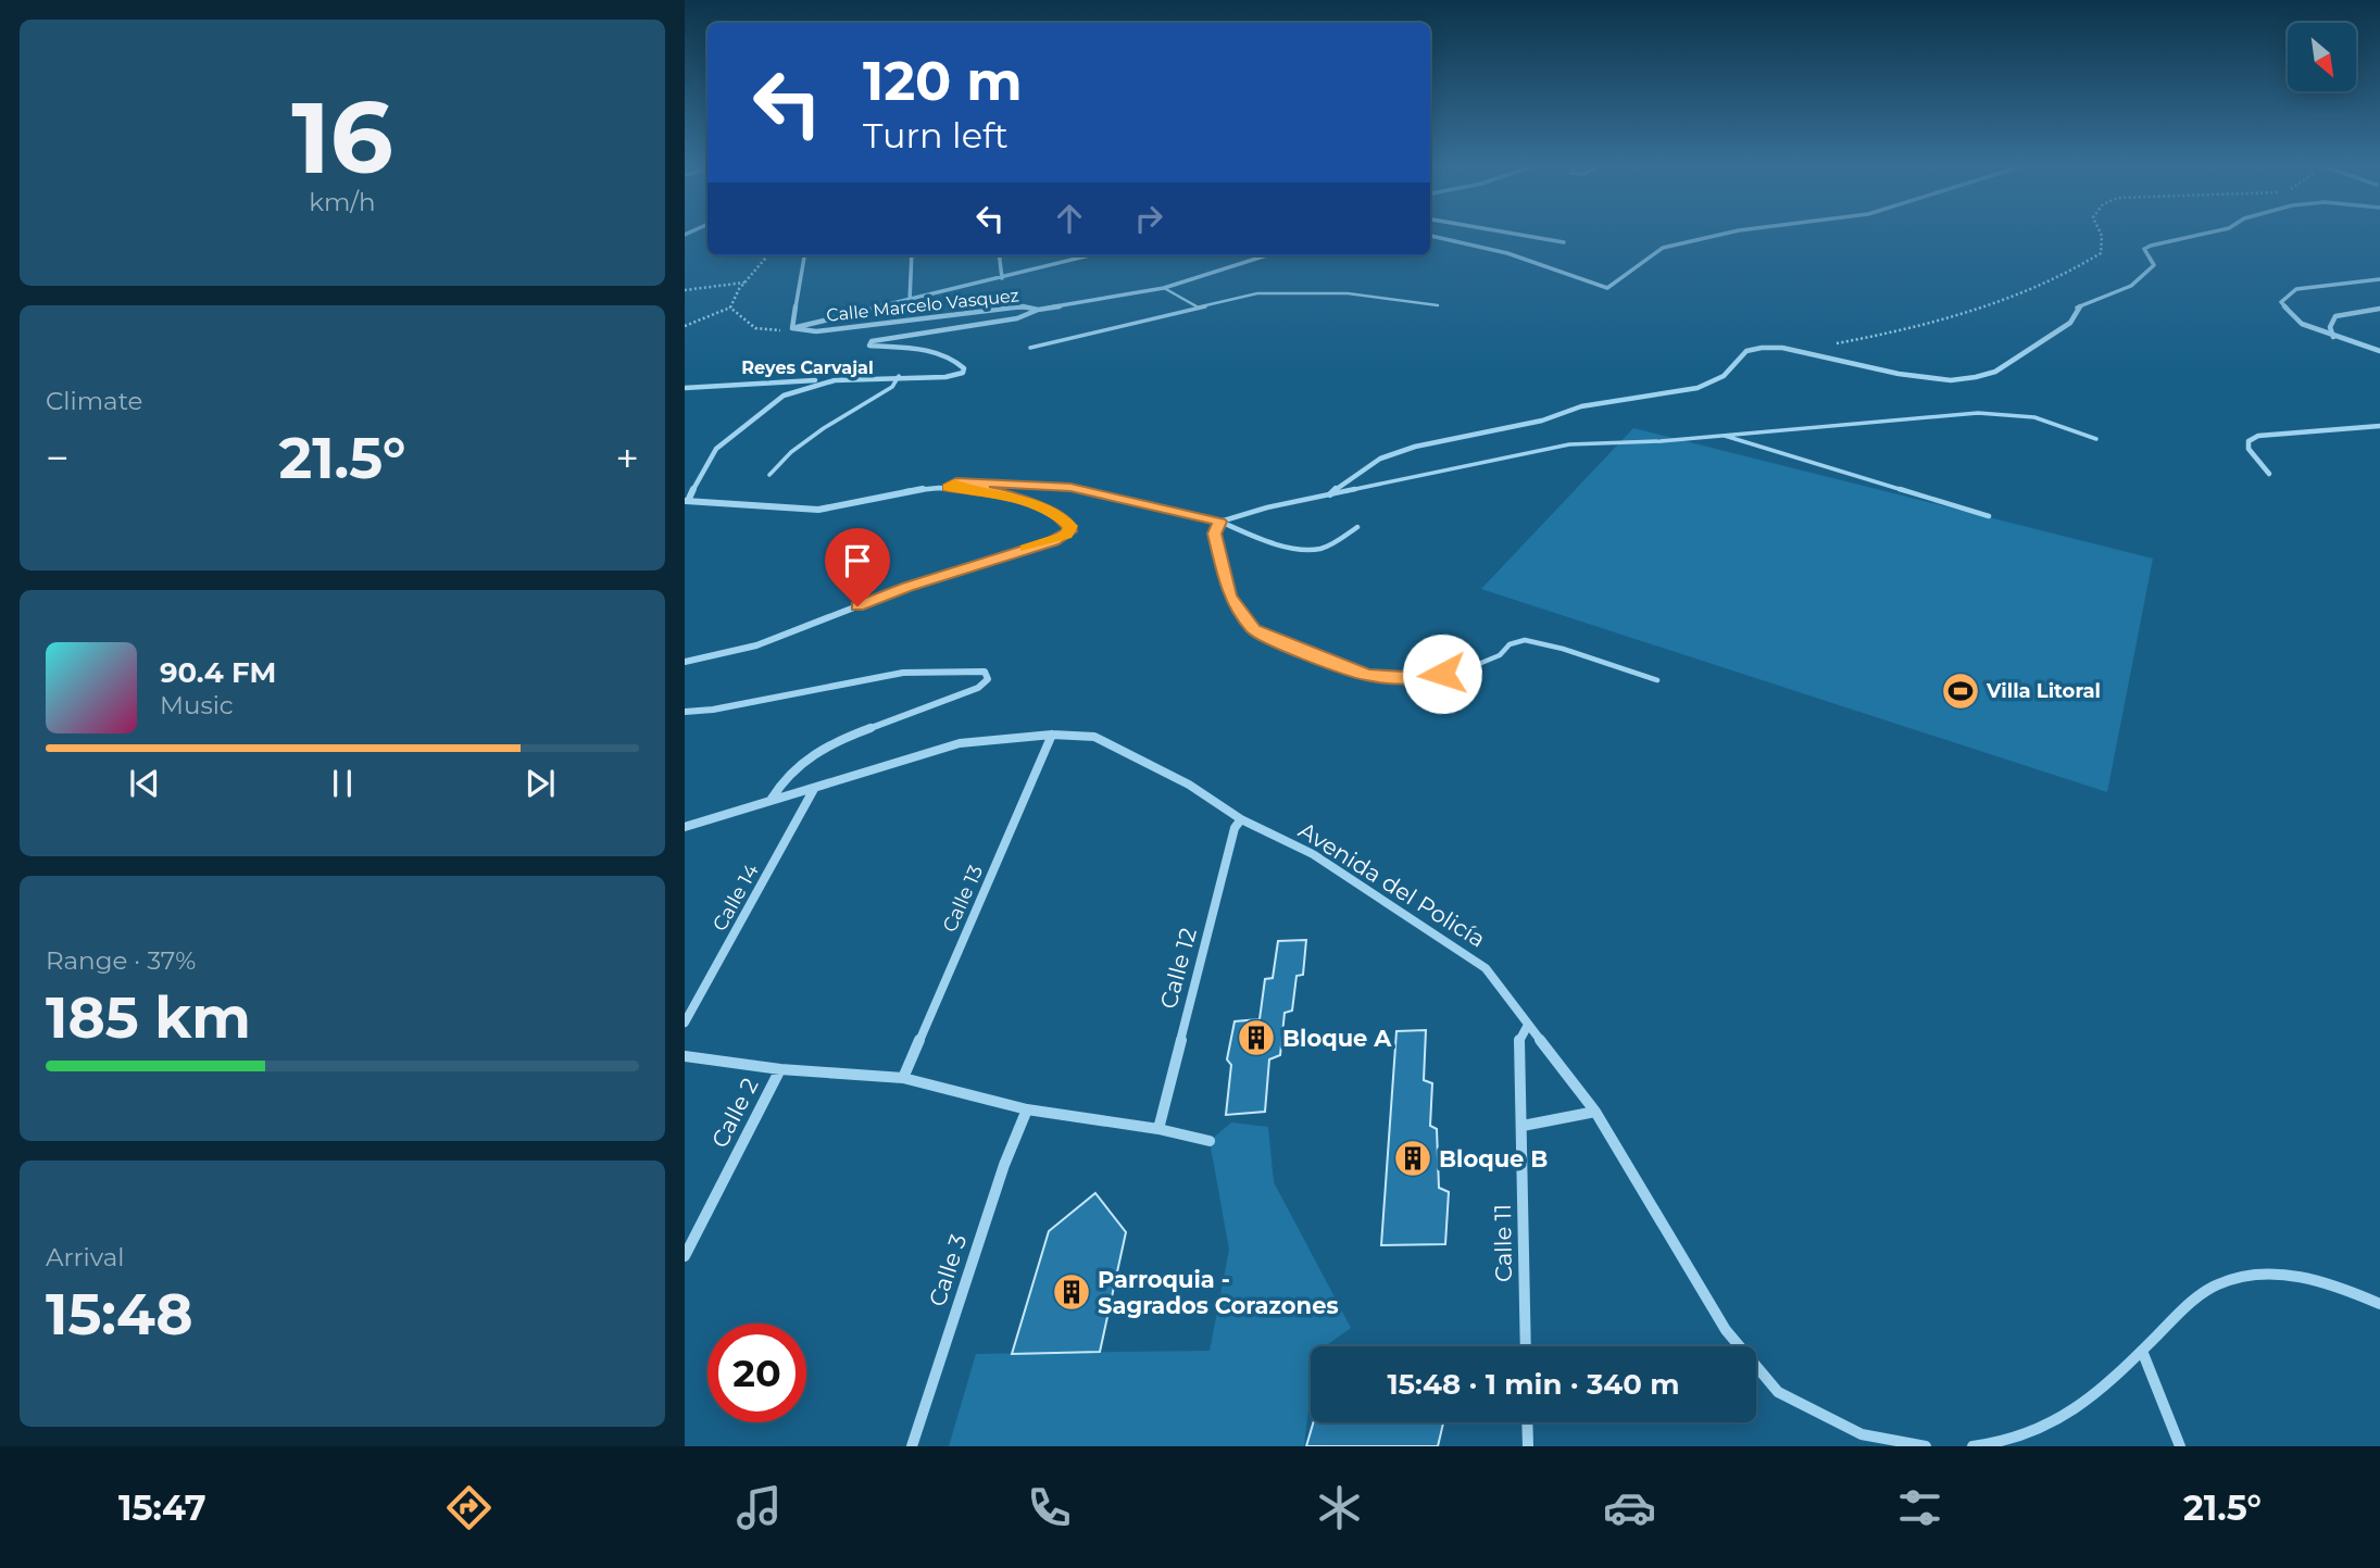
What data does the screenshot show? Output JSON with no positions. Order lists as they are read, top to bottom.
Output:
{
  "streets": {
    "street": [
      "Calle Marcelo Vasquez",
      "Avenida del Policía",
      "Calle 14",
      "Calle 13",
      "Calle 12",
      "Calle 2",
      "Calle 11",
      "Calle 3"
    ]
  },
  "crossings": [
    ["Avenida del Policía", "Calle 14"],
    ["Avenida del Policía", "Calle 13"],
    ["Avenida del Policía", "Calle 12"],
    ["Avenida del Policía", "Calle 11"]
  ],
  "districts": ["Reyes Carvajal"],
  "places": {
    "sports": ["Villa Litoral"],
    "building": ["Bloque A", "Bloque B", "Parroquia - Sagrados Corazones"]
  },
  "north": "bottom right",
  "page": {
    "tile": [
      ["16", "km/h"],
      "Climate",
      ["Range · 37%", "185 km"],
      ["Arrival", "15:48"]
    ],
    "turn": ["120 m", "Turn left"],
    "heat": ["−", "21.5°", "+"],
    "song": ["90.4 FM", "Music"],
    "limit": "20",
    "trip": "15:48 · 1 min · 340 m",
    "tabs": ["15:47", "21.5°"]
  }
}
